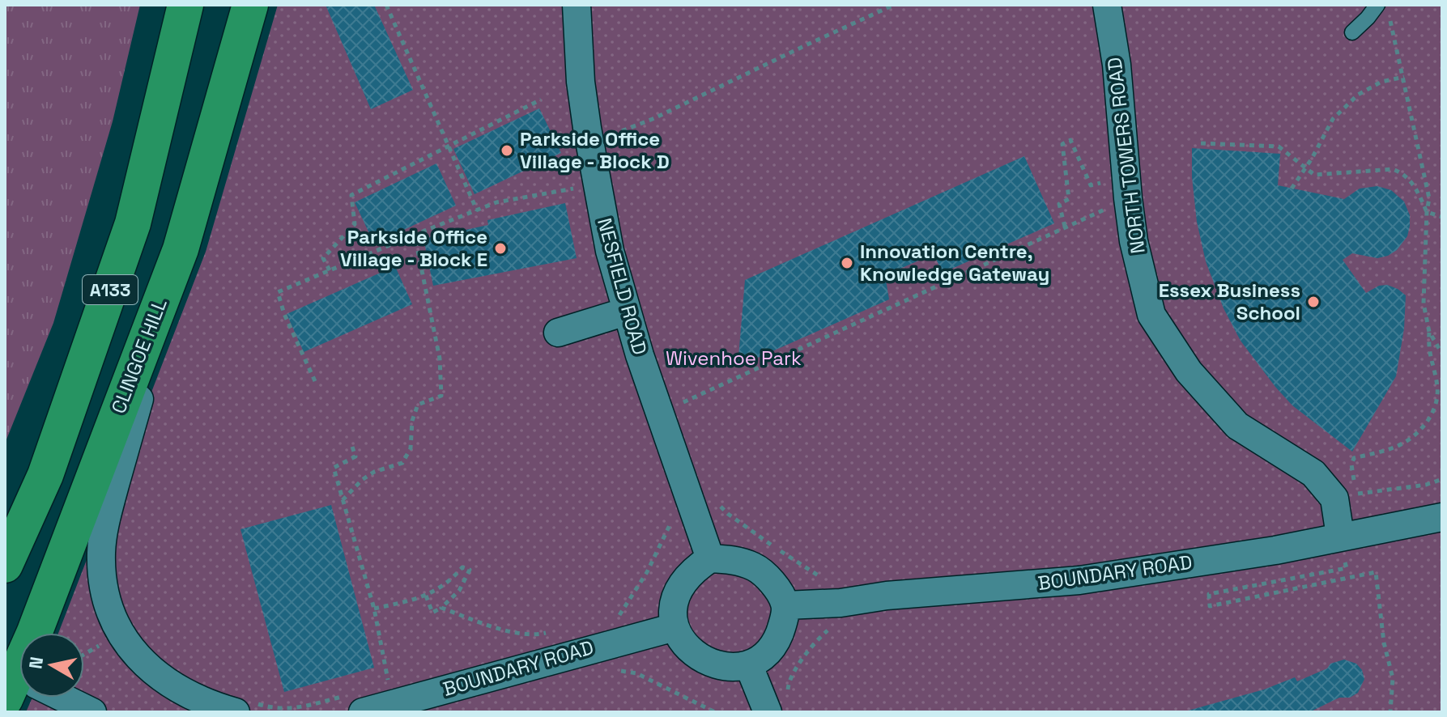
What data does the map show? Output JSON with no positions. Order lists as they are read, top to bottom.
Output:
{
  "streets": {
    "main road": ["A133", "CLINGOE HILL"],
    "street": ["NORTH TOWERS ROAD", "NESFIELD ROAD", "BOUNDARY ROAD"]
  },
  "crossings": [
    ["NORTH TOWERS ROAD", "BOUNDARY ROAD"],
    ["NESFIELD ROAD", "BOUNDARY ROAD"]
  ],
  "parks": ["Wivenhoe Park"],
  "places": [
    "Parkside Office Village - Block D",
    "Parkside Office Village - Block E",
    "Innovation Centre, Knowledge Gateway",
    "Essex Business School"
  ],
  "north": "left"
}
